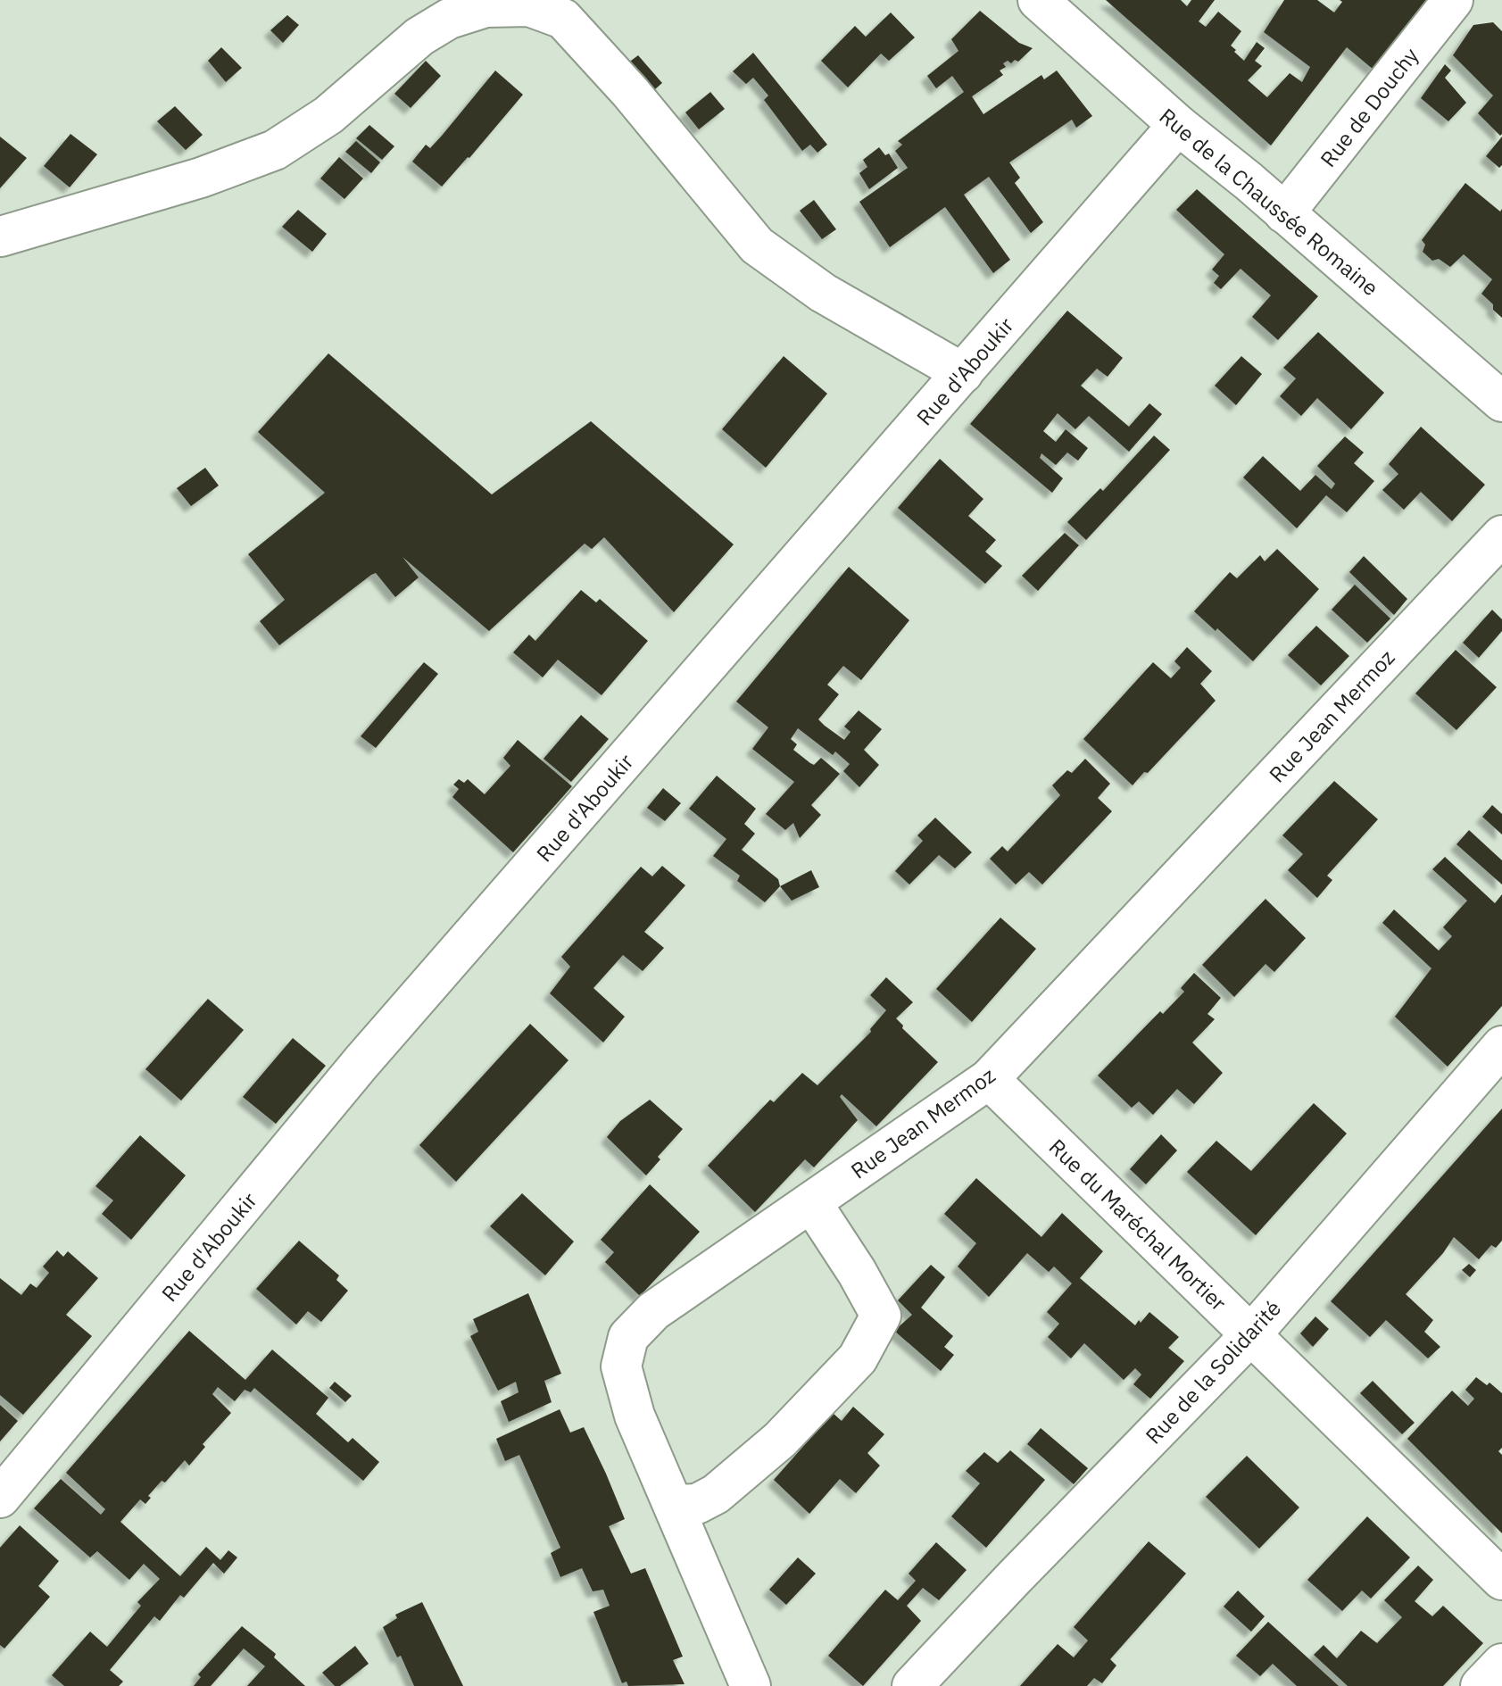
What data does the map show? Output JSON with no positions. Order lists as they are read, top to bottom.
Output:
{
  "streets": {
    "street": [
      "Rue de Douchy",
      "Rue de la Chaussée Romaine",
      "Rue d'Aboukir",
      "Rue Jean Mermoz",
      "Rue du Maréchal Mortier",
      "Rue de la Solidarité"
    ]
  },
  "crossings": [
    ["Rue de Douchy", "Rue de la Chaussée Romaine"],
    ["Rue de la Chaussée Romaine", "Rue d'Aboukir"],
    ["Rue Jean Mermoz", "Rue du Maréchal Mortier"],
    ["Rue du Maréchal Mortier", "Rue de la Solidarité"]
  ]
}
